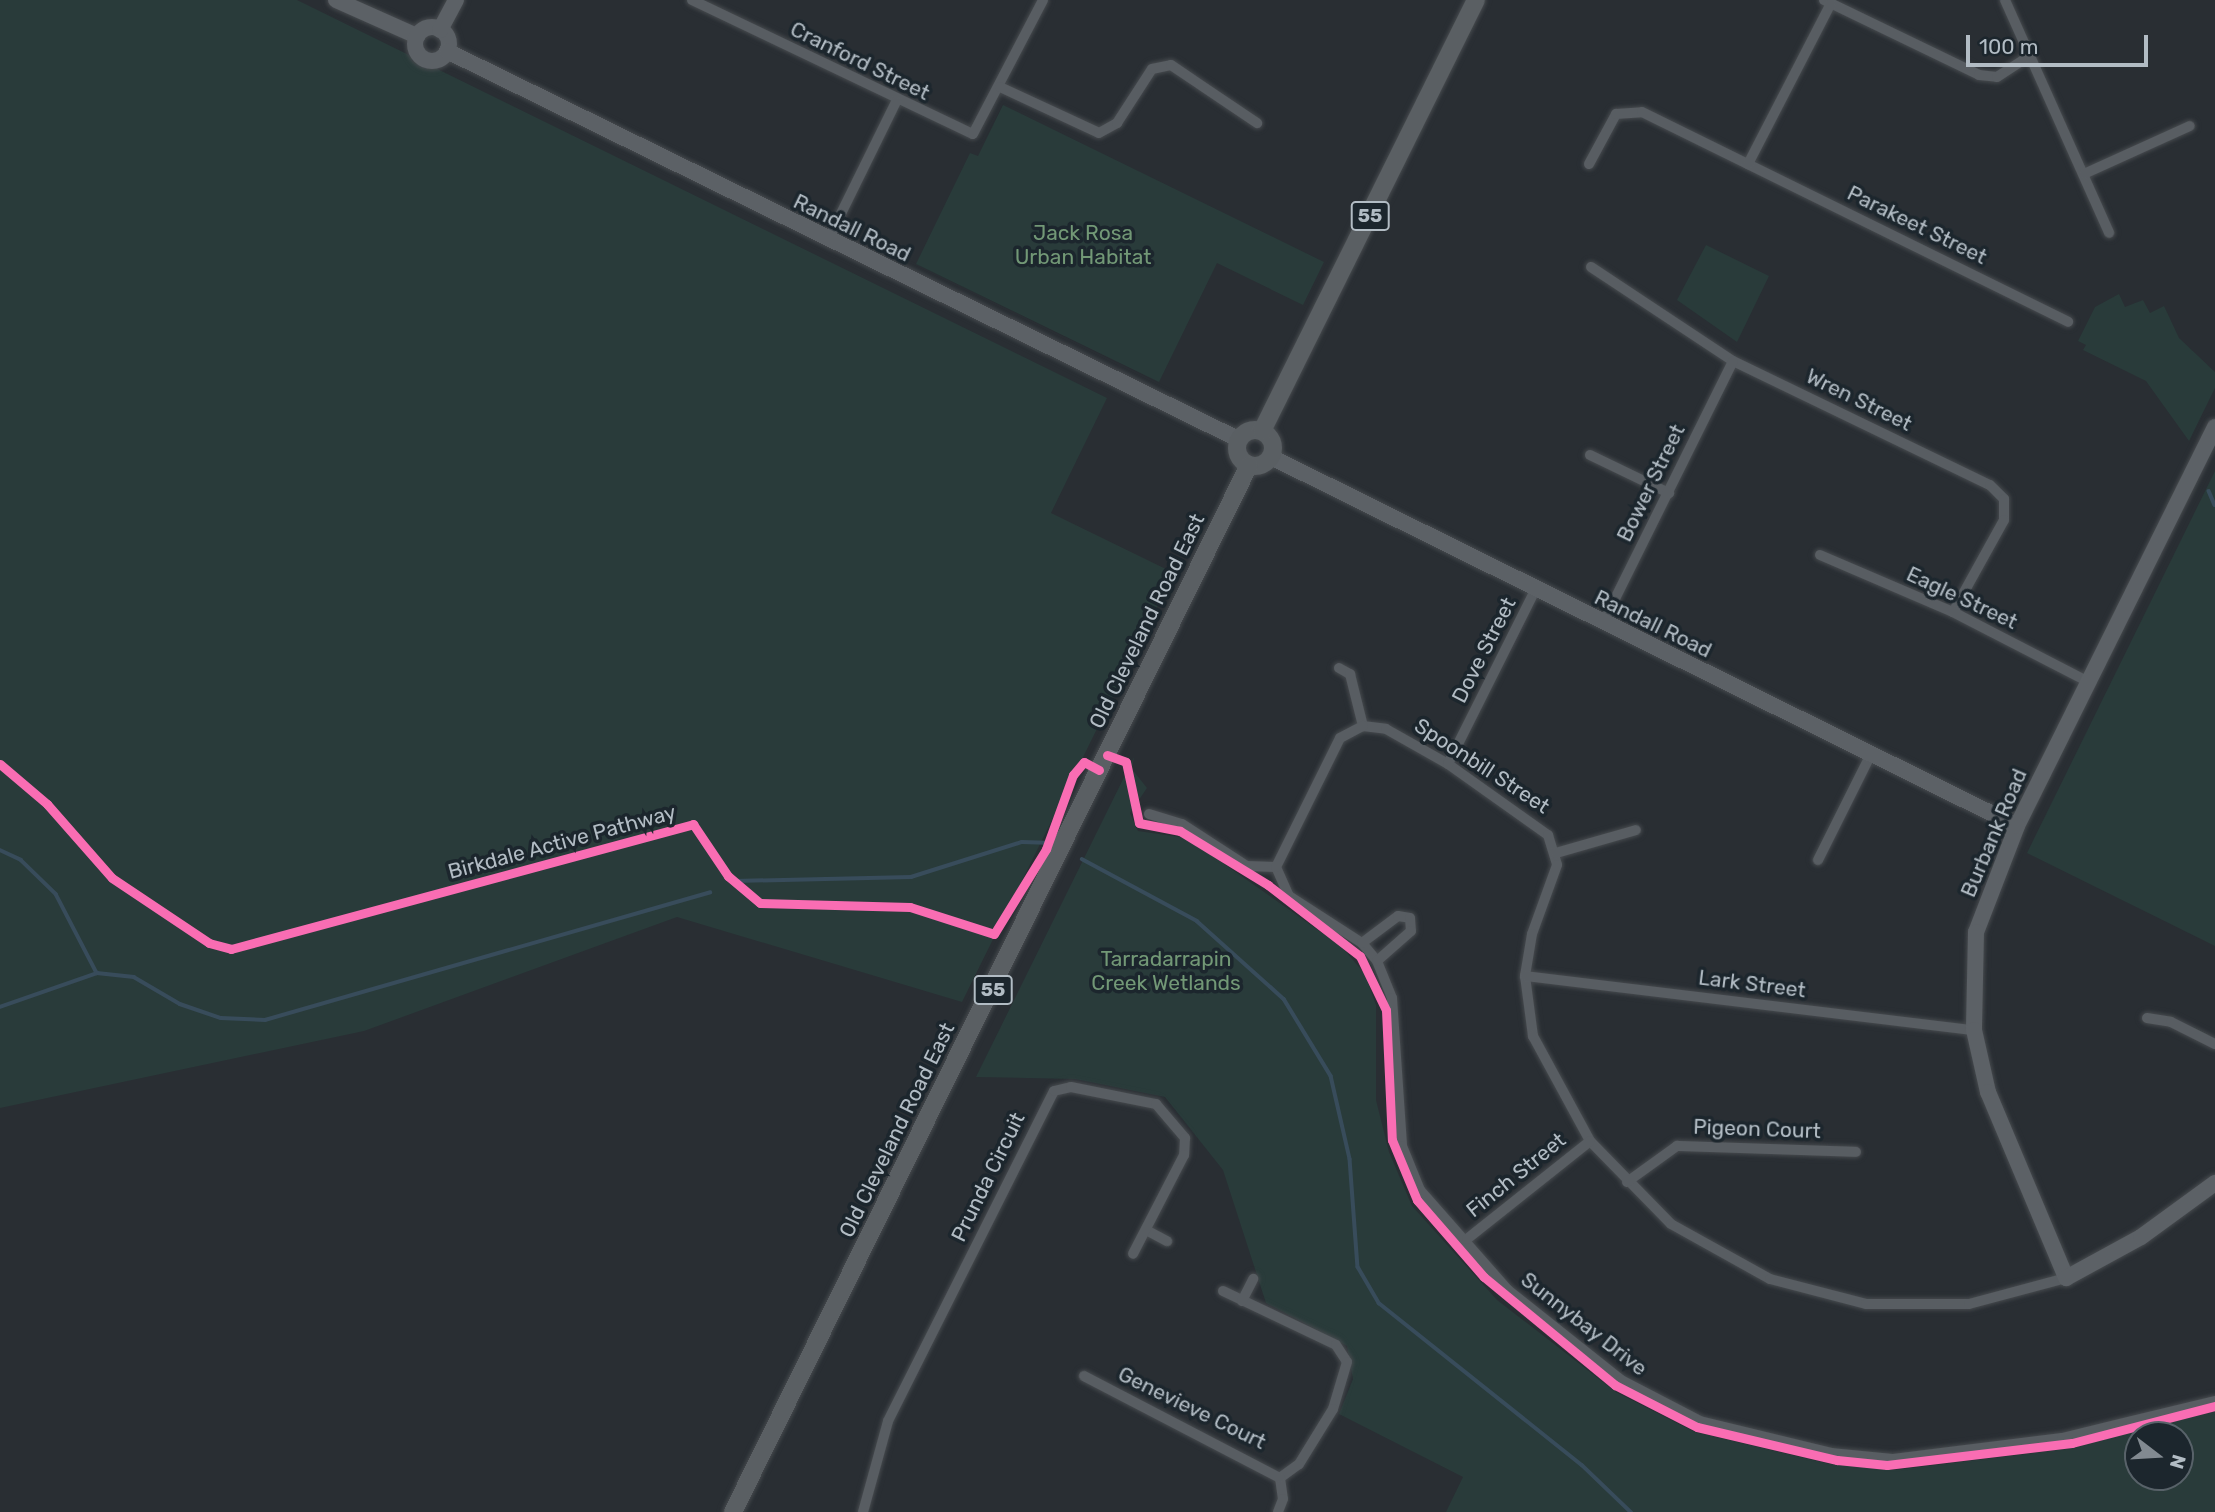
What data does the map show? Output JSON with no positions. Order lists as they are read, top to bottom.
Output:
{
  "streets": {
    "main road": ["55", "Old Cleveland Road East"],
    "street": [
      "Cranford Street",
      "Parakeet Street",
      "Randall Road",
      "Wren Street",
      "Bower Street",
      "Eagle Street",
      "Dove Street",
      "Spoonbill Street",
      "Burbank Road",
      "Lark Street",
      "Pigeon Court",
      "Finch Street",
      "Prunda Circuit",
      "Sunnybay Drive",
      "Genevieve Court"
    ],
    "cycle path": ["Birkdale Active Pathway"]
  },
  "crossings": [
    ["55", "Randall Road"],
    ["55", "Old Cleveland Road East"],
    ["Randall Road", "Bower Street"],
    ["Randall Road", "Old Cleveland Road East"],
    ["Randall Road", "Dove Street"],
    ["Randall Road", "Burbank Road"],
    ["Wren Street", "Bower Street"],
    ["Wren Street", "Eagle Street"],
    ["Eagle Street", "Burbank Road"],
    ["Dove Street", "Spoonbill Street"],
    ["Burbank Road", "Lark Street"],
    ["Finch Street", "Sunnybay Drive"]
  ],
  "parks": ["Jack Rosa Urban Habitat", "Tarradarrapin Creek Wetlands"],
  "scale_bar": "100 m",
  "north": "right"
}
